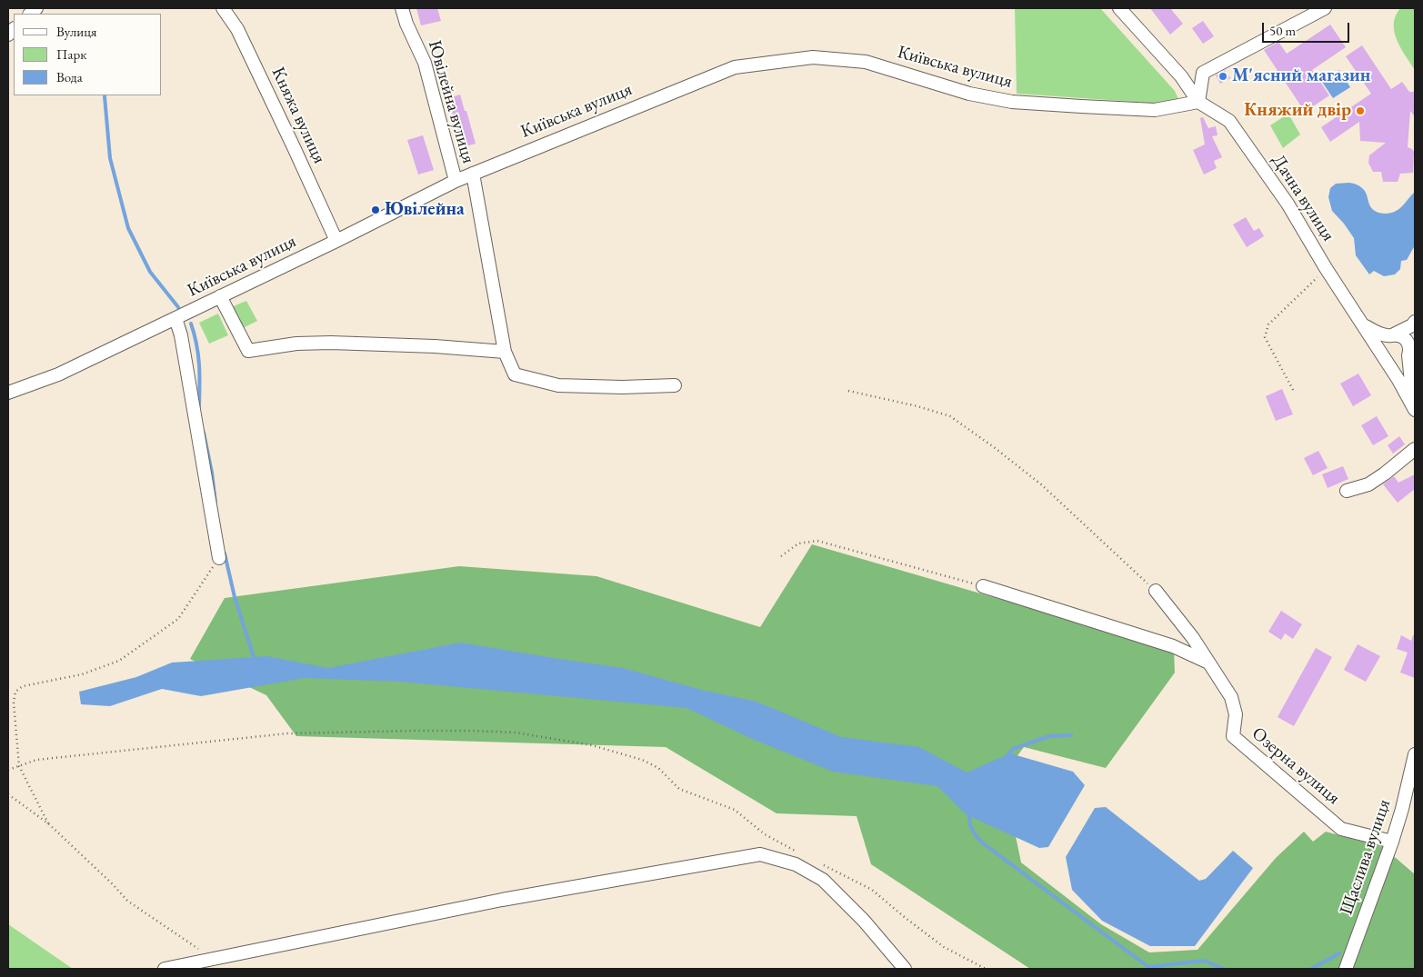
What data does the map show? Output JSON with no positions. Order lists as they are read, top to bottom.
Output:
{
  "streets": {
    "street": [
      "Київська вулиця",
      "Ювілейна вулиця",
      "Княжа вулиця",
      "Дачна вулиця",
      "Озерна вулиця",
      "Щаслива вулиця"
    ]
  },
  "crossings": [
    ["Київська вулиця", "Ювілейна вулиця"],
    ["Київська вулиця", "Княжа вулиця"],
    ["Київська вулиця", "Дачна вулиця"],
    ["Озерна вулиця", "Щаслива вулиця"]
  ],
  "places": ["М'ясний магазин", "Княжий двір", "Ювілейна"],
  "legend": ["Вулиця", "Парк", "Вода"],
  "scale_bar": "50 m"
}
